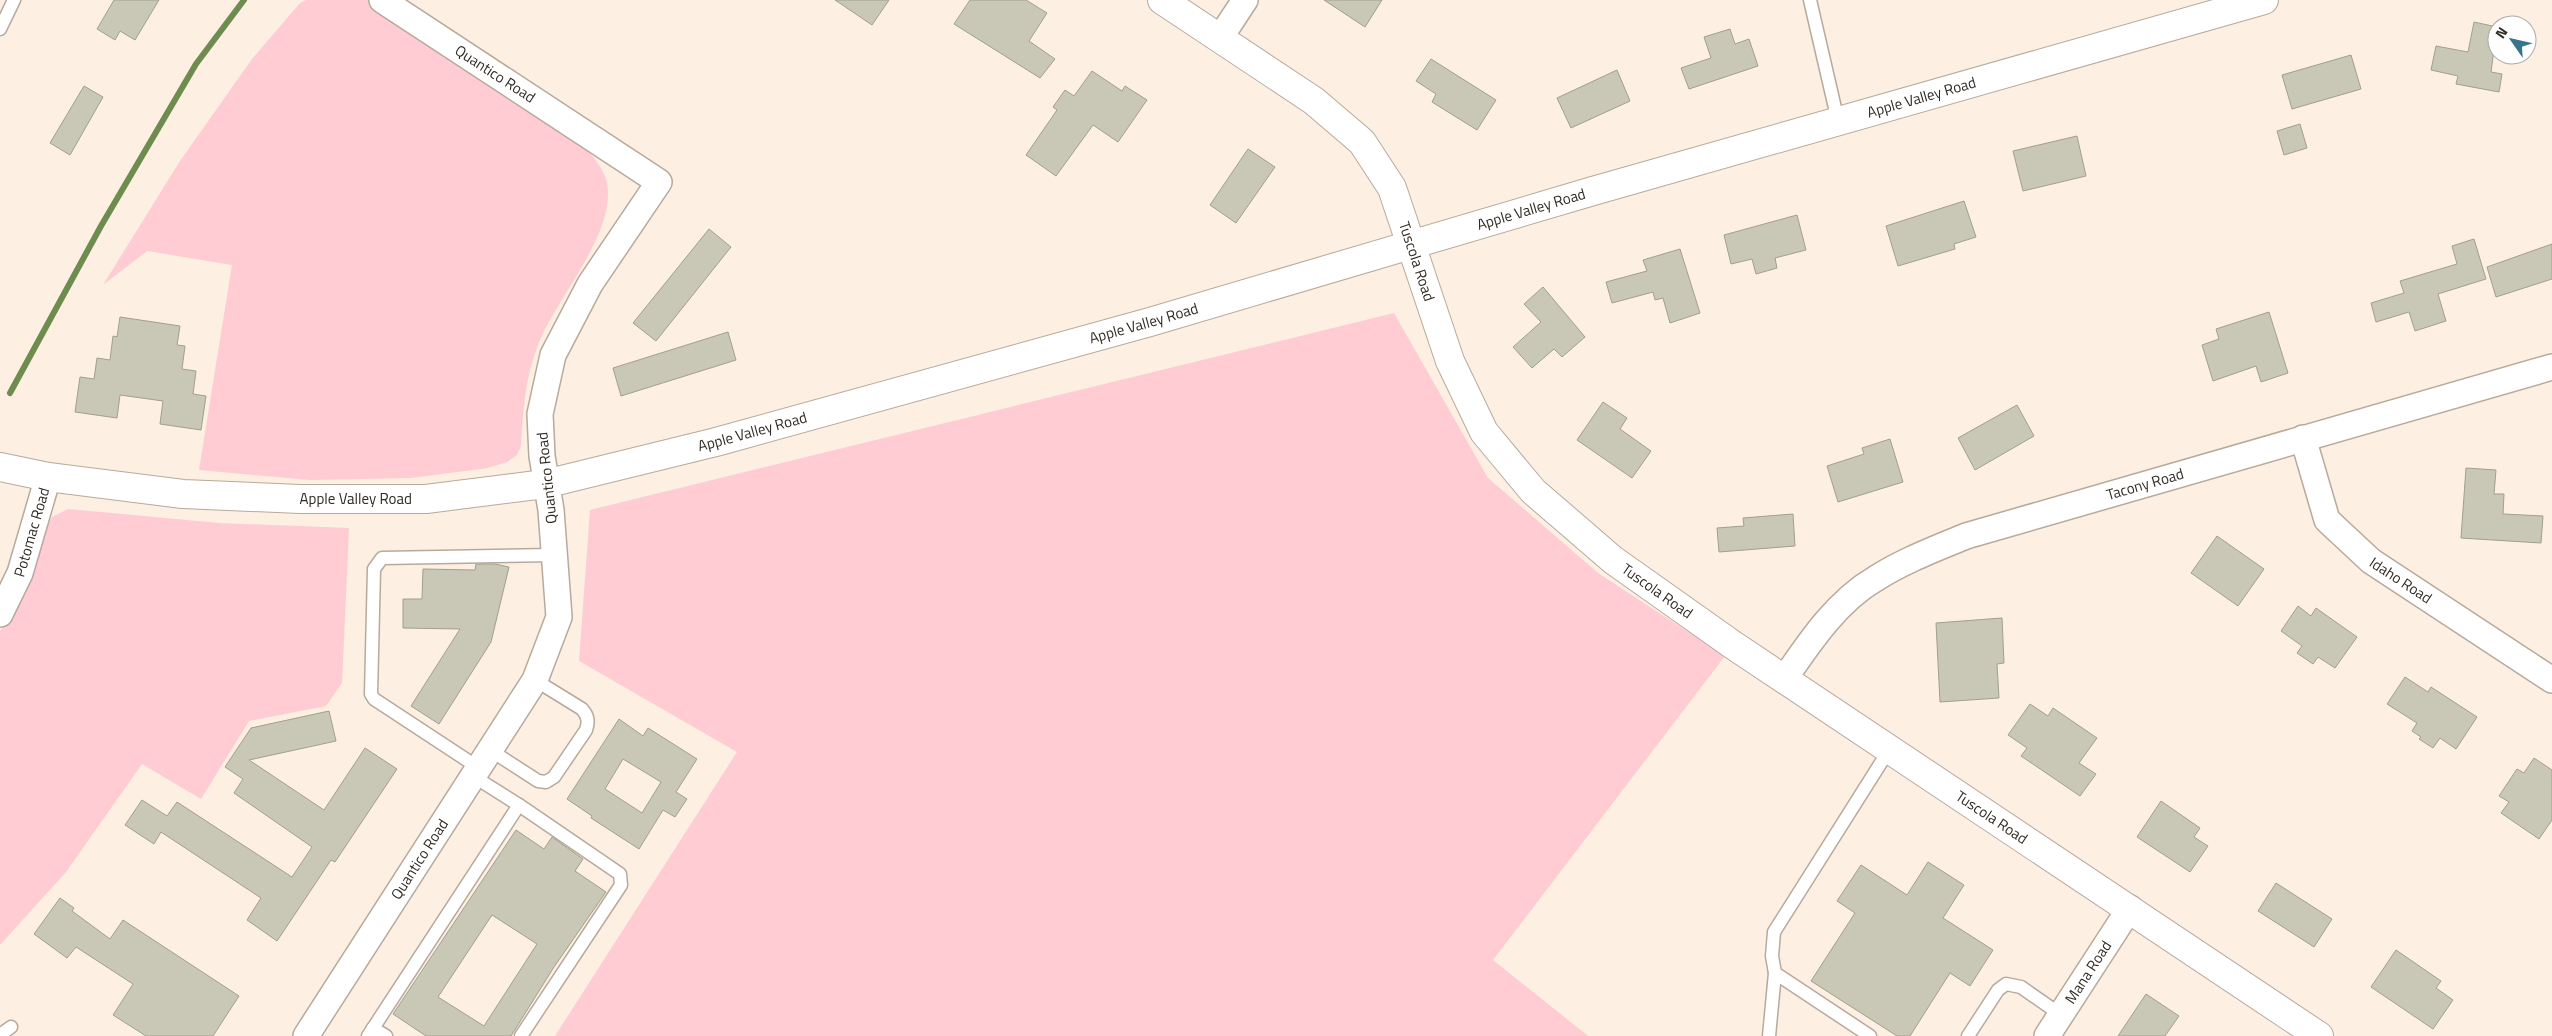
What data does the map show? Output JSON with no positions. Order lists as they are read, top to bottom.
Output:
{
  "streets": {
    "main road": ["Apple Valley Road", "Tuscola Road"],
    "street": [
      "Quantico Road",
      "Tacony Road",
      "Potomac Road",
      "Idaho Road",
      "Mana Road"
    ]
  },
  "crossings": [
    ["Quantico Road", "Apple Valley Road"],
    ["Apple Valley Road", "Tuscola Road"],
    ["Apple Valley Road", "Potomac Road"],
    ["Tuscola Road", "Tacony Road"],
    ["Tuscola Road", "Mana Road"],
    ["Tacony Road", "Idaho Road"]
  ],
  "north": "top left"
}
